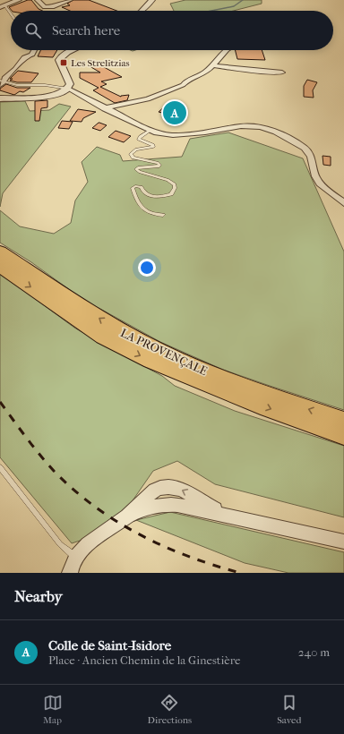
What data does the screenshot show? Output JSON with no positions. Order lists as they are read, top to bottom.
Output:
{
  "streets": {
    "highway": ["LA PROVENÇALE"]
  },
  "places": {
    "transit": ["Les Strelitzias"]
  },
  "page": {
    "search": "Search here",
    "pins": "A",
    "heading": "Nearby",
    "list": [
      {
        "mark": "A",
        "name": "Colle de Saint-Isidore",
        "note": "Place · Ancien Chemin de la Ginestière",
        "value": "240 m"
      }
    ],
    "nav": ["Map", "Directions", "Saved"]
  }
}
